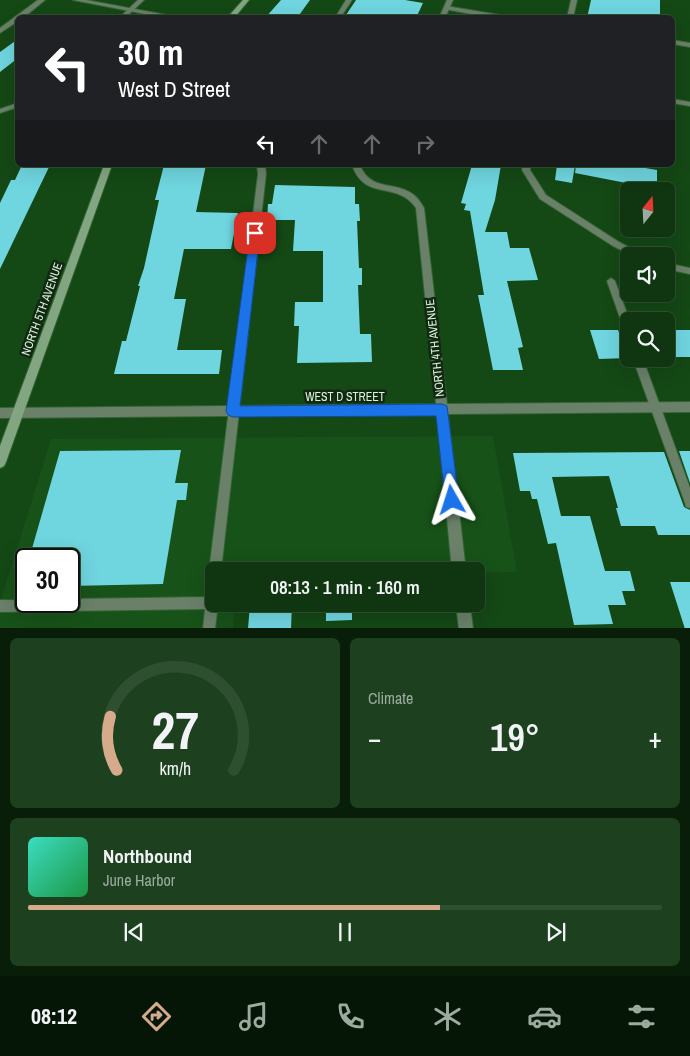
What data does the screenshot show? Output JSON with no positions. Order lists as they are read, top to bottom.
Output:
{
  "streets": {
    "main road": ["NORTH 5TH AVENUE"],
    "street": ["NORTH 4TH AVENUE", "WEST D STREET"]
  },
  "crossings": [
    ["NORTH 5TH AVENUE", "WEST D STREET"],
    ["NORTH 4TH AVENUE", "WEST D STREET"]
  ],
  "north": "top",
  "page": {
    "turn": ["30 m", "West D Street"],
    "limit": "30",
    "trip": "08:13 · 1 min · 160 m",
    "tile": "Climate",
    "heat": ["−", "19°", "+"],
    "song": ["Northbound", "June Harbor"],
    "tabs": "08:12",
    "gauge": ["27", "km/h"]
  }
}
